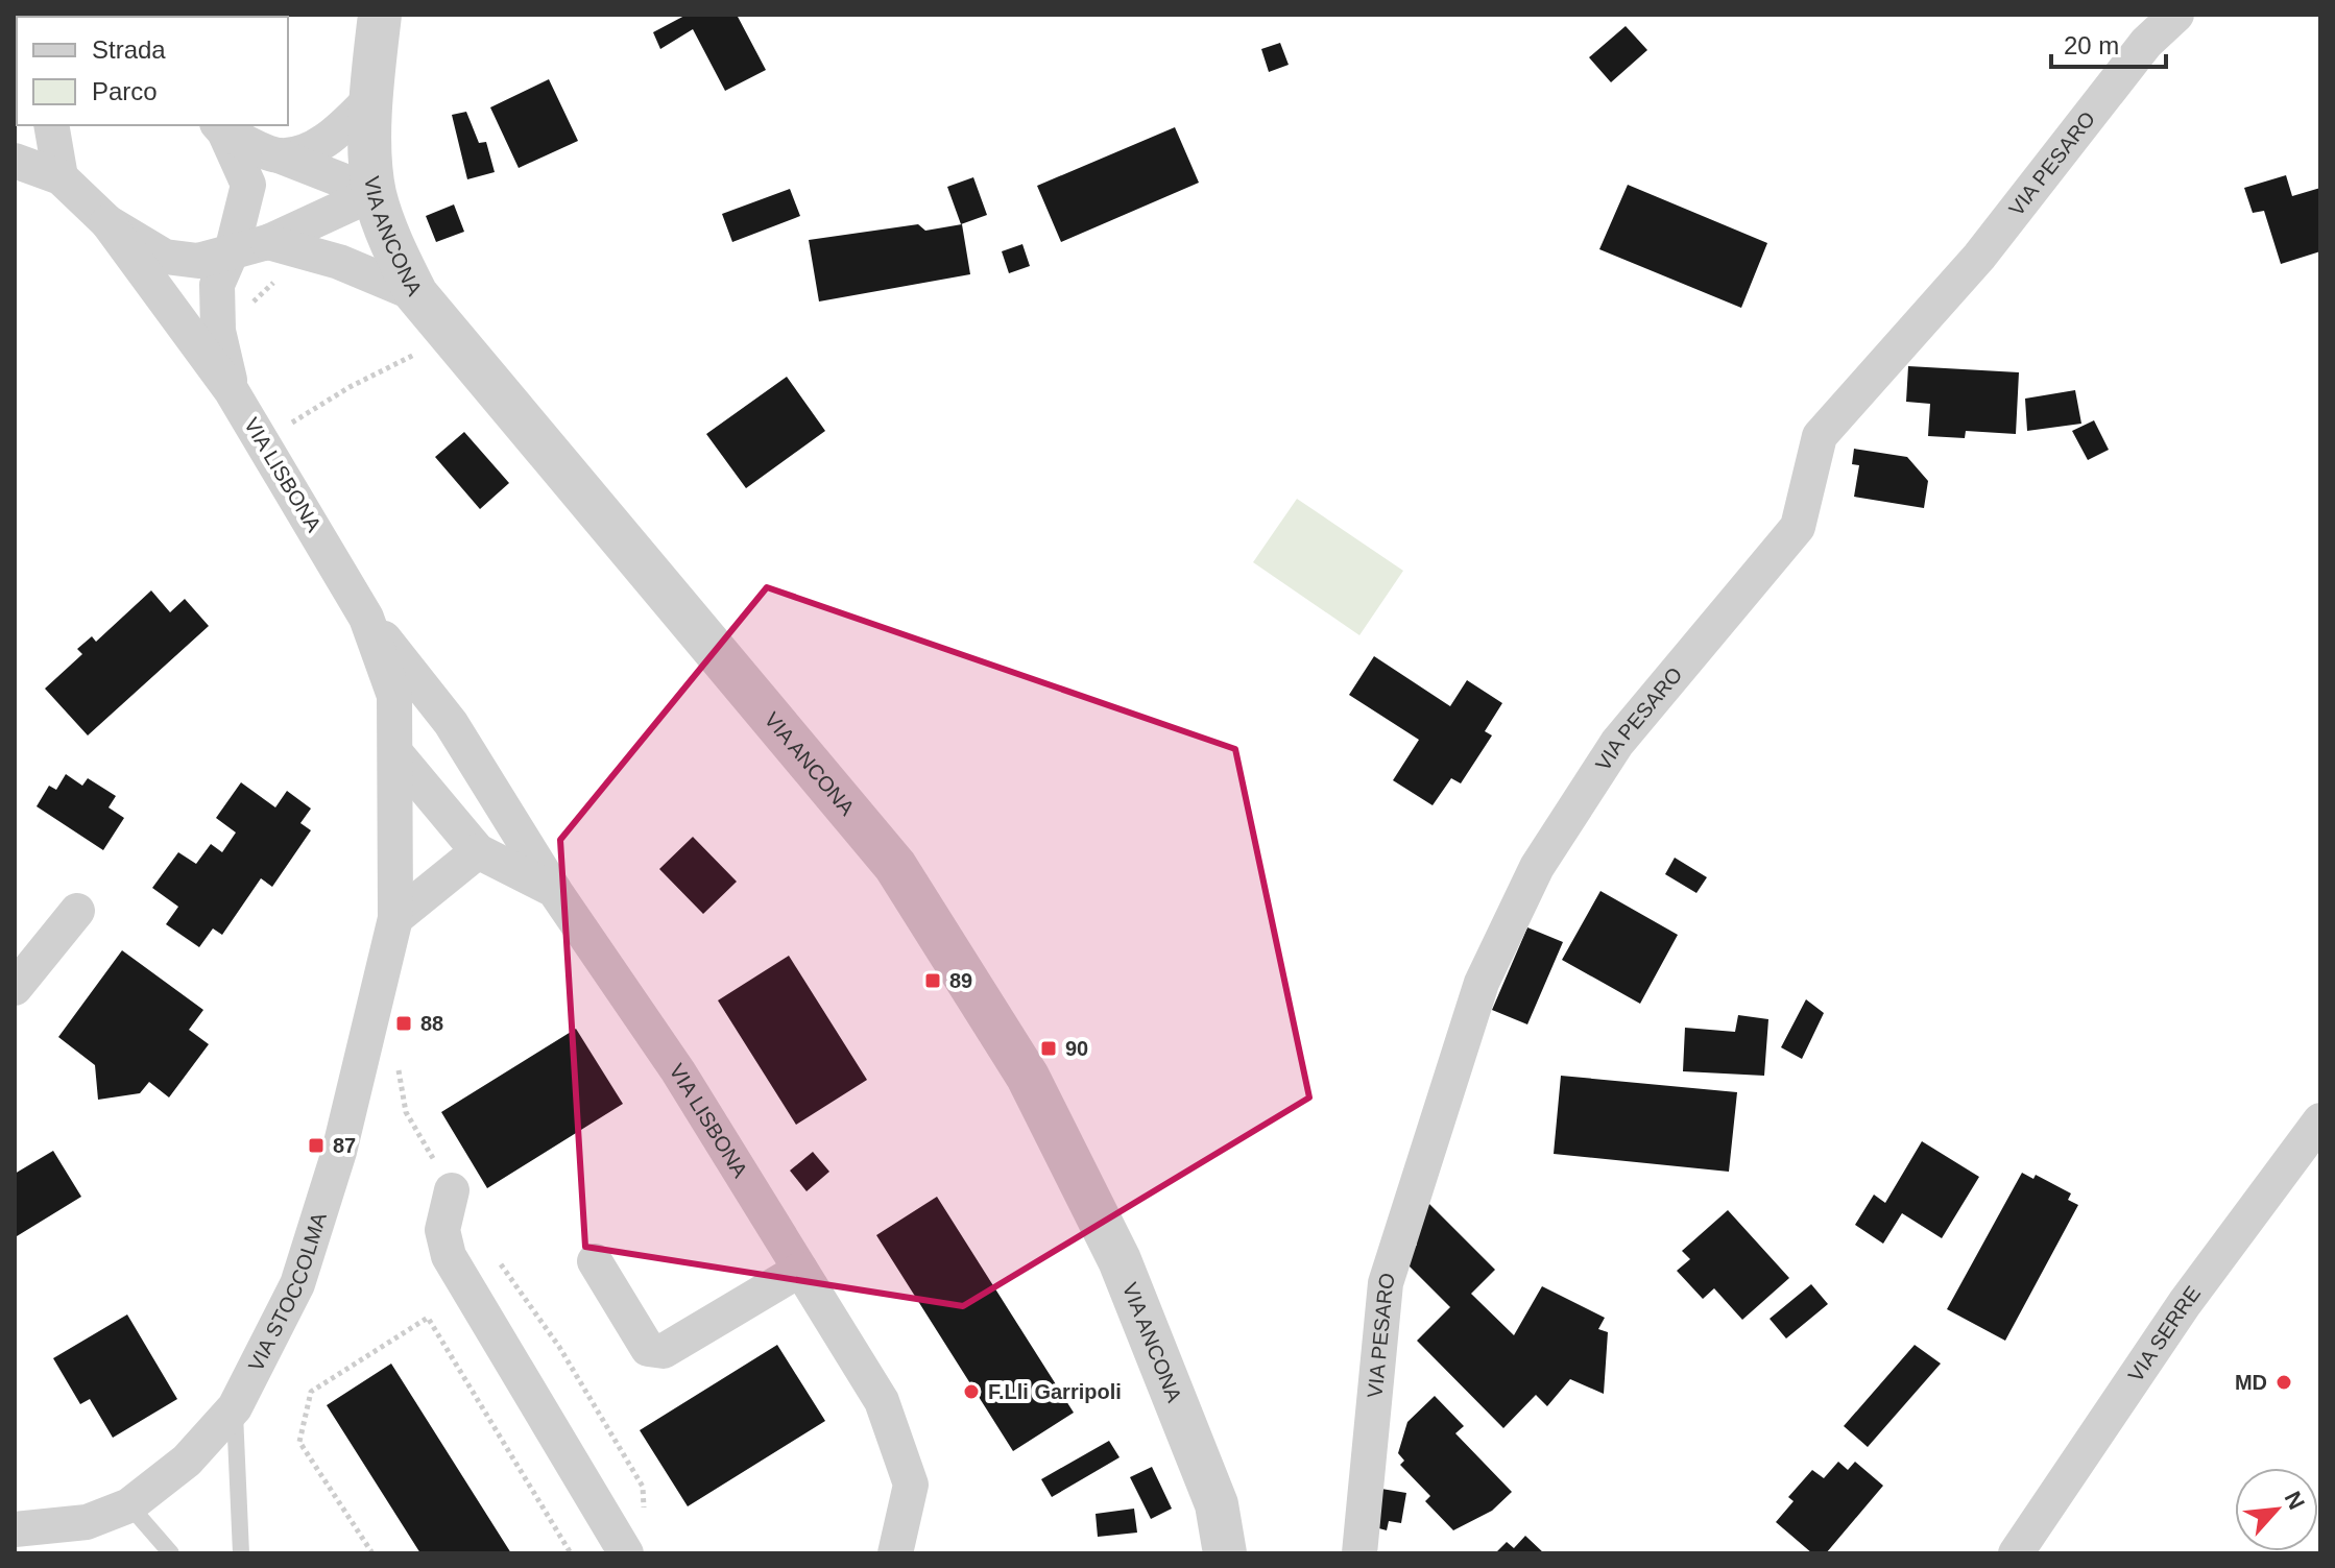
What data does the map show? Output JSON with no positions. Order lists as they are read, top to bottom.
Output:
{
  "streets": {
    "street": [
      "VIA PESARO",
      "VIA ANCONA",
      "VIA LISBONA",
      "VIA STOCCOLMA",
      "VIA SERRE"
    ]
  },
  "crossings": [
    ["VIA LISBONA", "VIA STOCCOLMA"]
  ],
  "places": {
    "transit": [
      "89",
      "88",
      "90",
      "87"
    ],
    "other": ["MD", "F.Lli Garripoli"]
  },
  "legend": ["Strada", "Parco"],
  "scale_bar": "20 m",
  "north": "top right"
}
